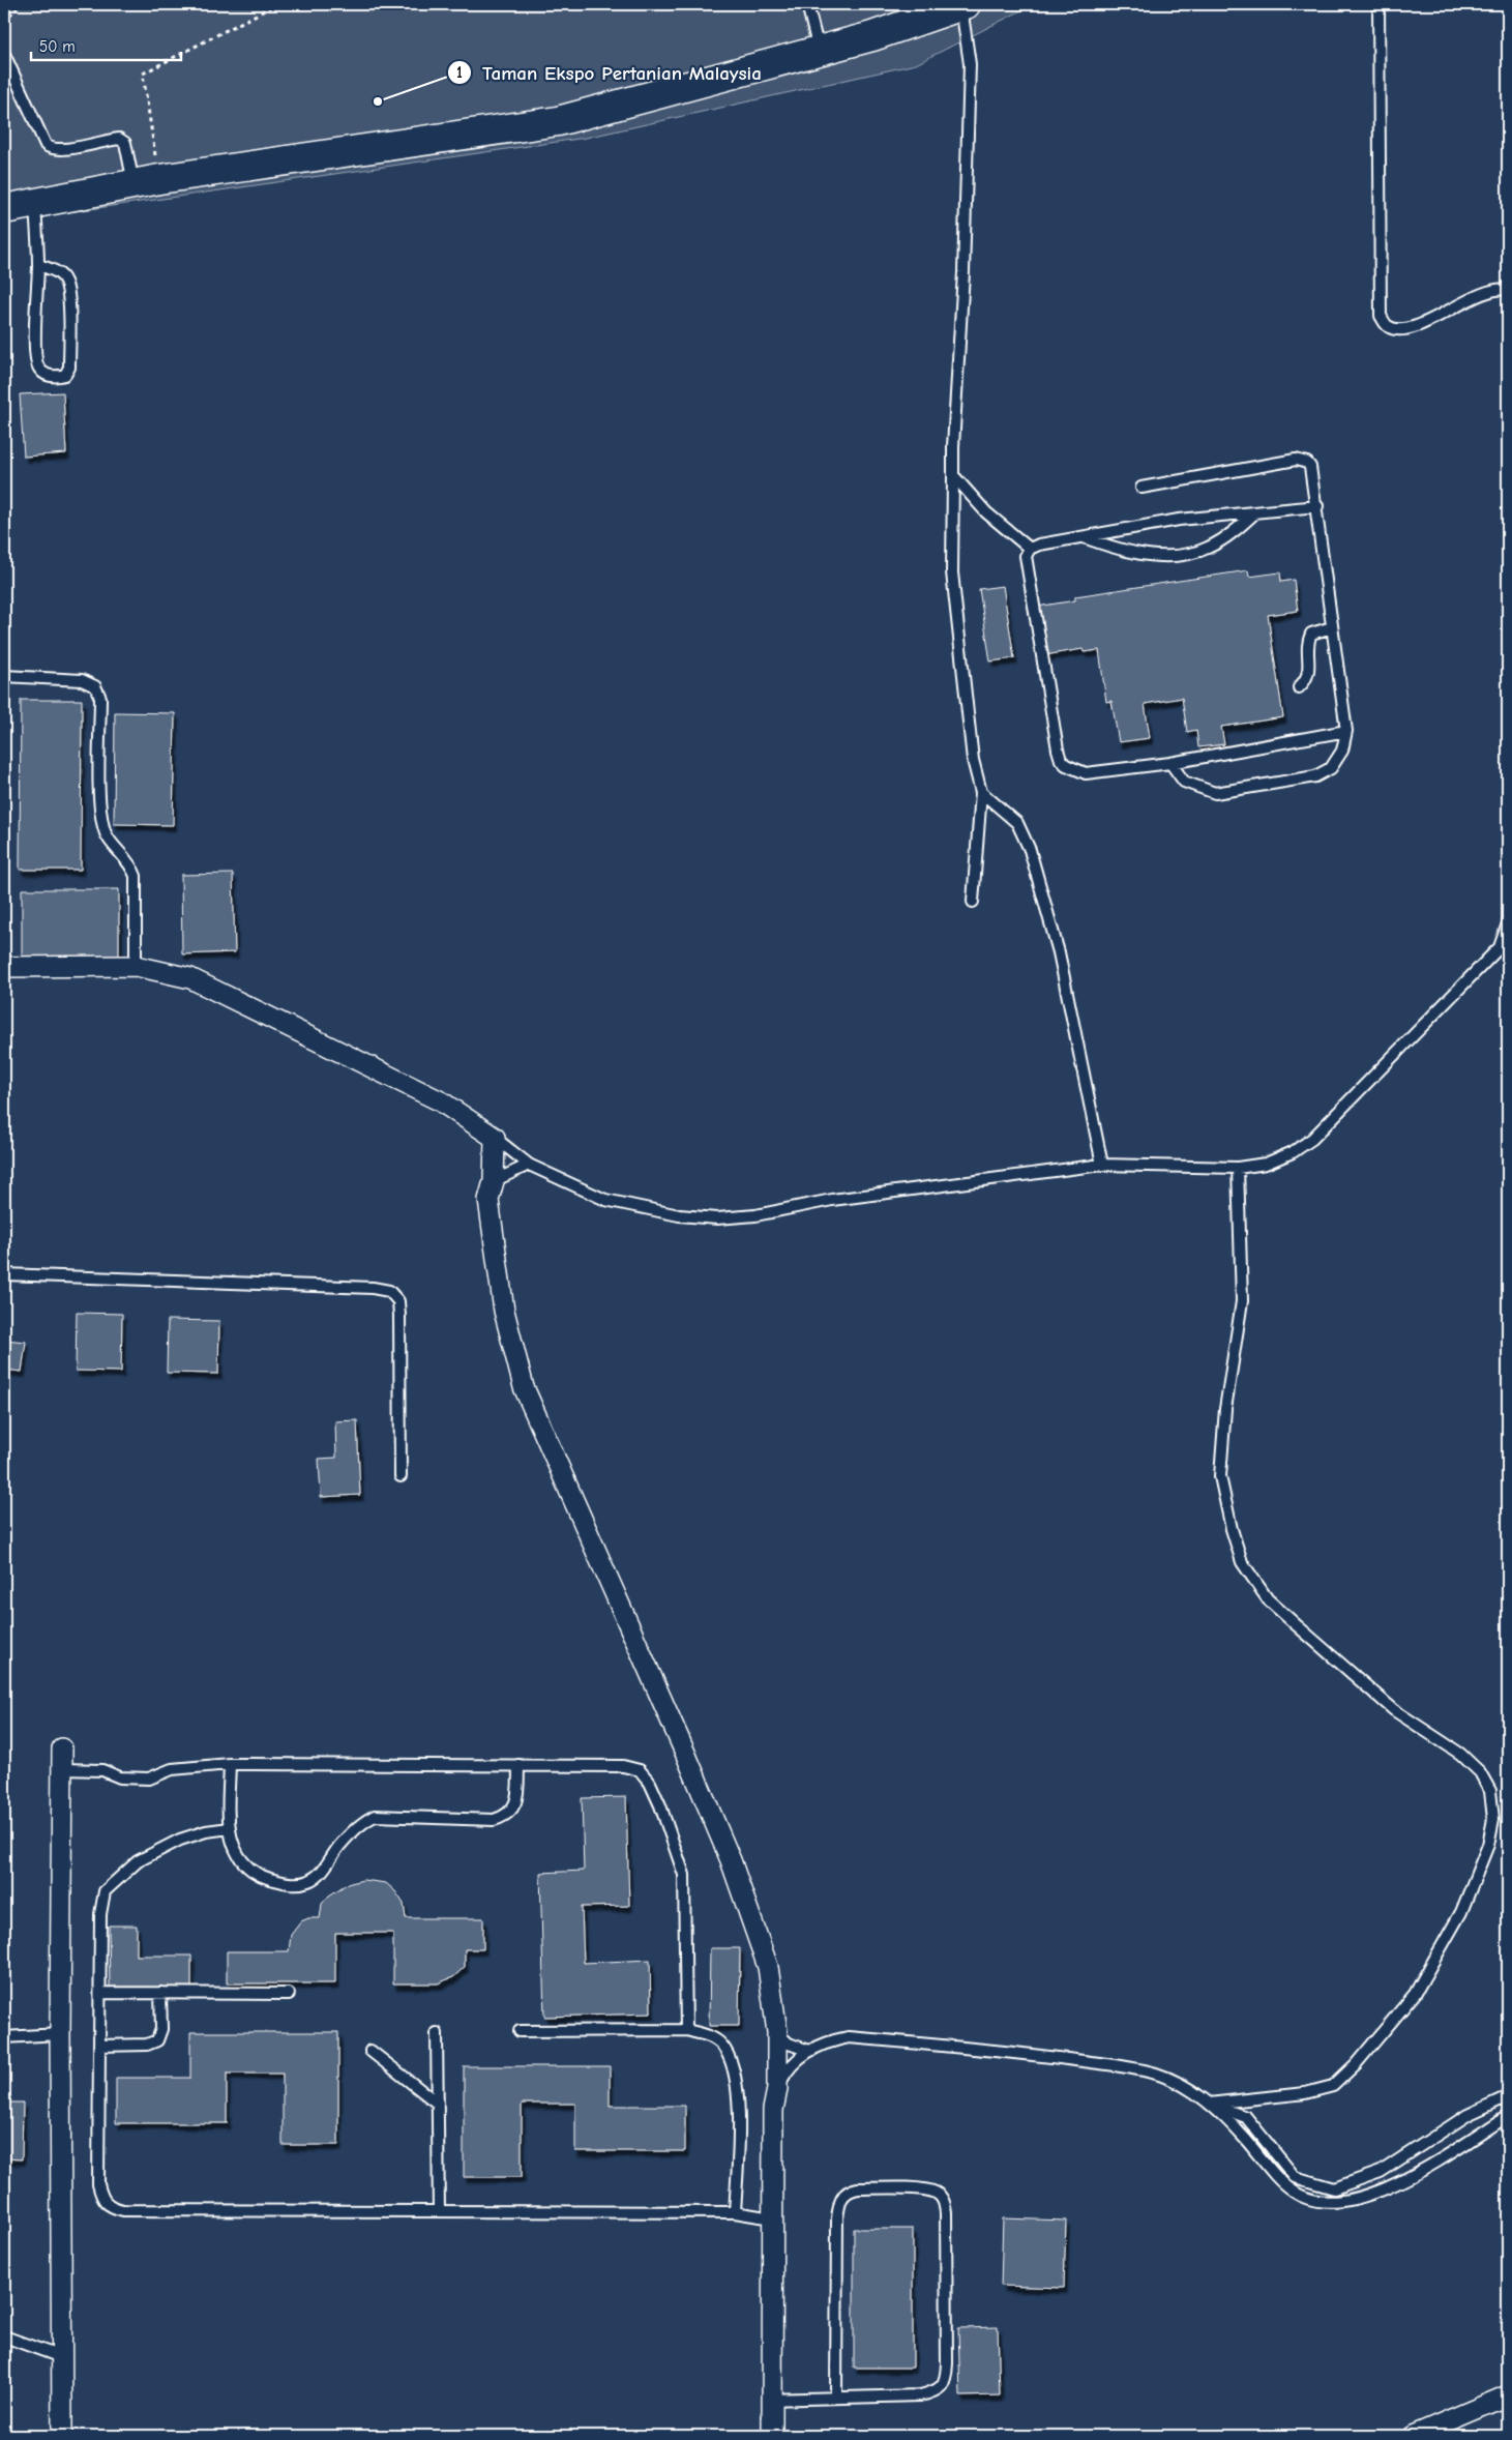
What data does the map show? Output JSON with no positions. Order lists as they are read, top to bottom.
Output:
{
  "places": ["Taman Ekspo Pertanian Malaysia"],
  "scale_bar": "50 m"
}
